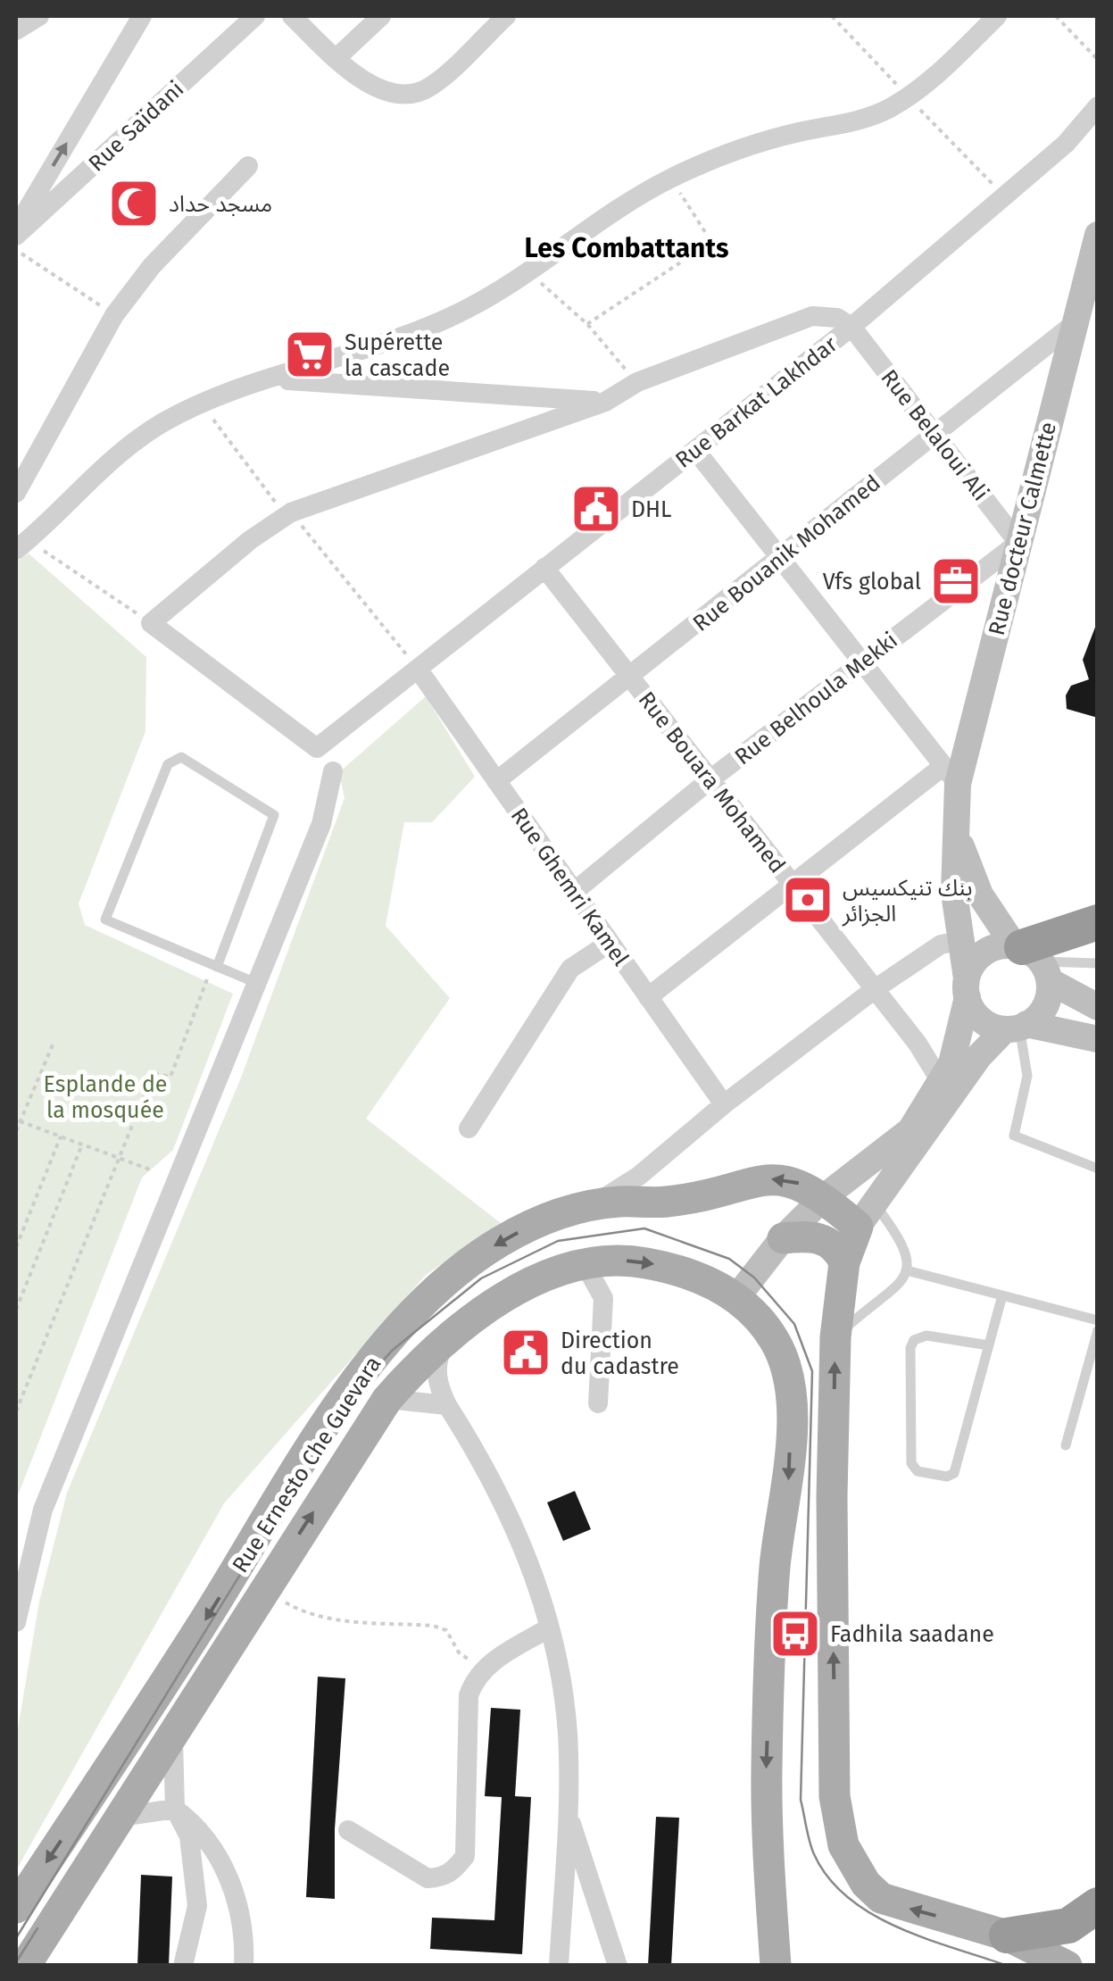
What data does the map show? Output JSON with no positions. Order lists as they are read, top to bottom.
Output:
{
  "streets": {
    "main road": ["Rue docteur Calmette", "Rue Ernesto Che Guevara"],
    "street": [
      "Rue Saïdani",
      "Rue Barkat Lakhdar",
      "Rue Belaloui Ali",
      "Rue Bouanik Mohamed",
      "Rue Belhoula Mekki",
      "Rue Bouara Mohamed",
      "Rue Ghemri Kamel"
    ]
  },
  "crossings": [
    ["Rue Barkat Lakhdar", "Rue Belaloui Ali"],
    ["Rue Barkat Lakhdar", "Rue Bouara Mohamed"],
    ["Rue Barkat Lakhdar", "Rue Ghemri Kamel"],
    ["Rue Belaloui Ali", "Rue docteur Calmette"],
    ["Rue Belaloui Ali", "Rue Bouanik Mohamed"],
    ["Rue Belaloui Ali", "Rue Belhoula Mekki"],
    ["Rue docteur Calmette", "Rue Bouanik Mohamed"],
    ["Rue docteur Calmette", "Rue Belhoula Mekki"],
    ["Rue Bouanik Mohamed", "Rue Bouara Mohamed"],
    ["Rue Bouanik Mohamed", "Rue Ghemri Kamel"],
    ["Rue Belhoula Mekki", "Rue Bouara Mohamed"],
    ["Rue Belhoula Mekki", "Rue Ghemri Kamel"]
  ],
  "districts": ["Les Combattants"],
  "parks": ["Esplande de la mosquée"],
  "places": {
    "mosque": ["مسجد حداد"],
    "supermarket": ["Supérette la cascade"],
    "public building": ["DHL", "Direction du cadastre"],
    "office": ["Vfs global"],
    "bank": ["بنك تنيكسيس الجزائر"],
    "bus stop": ["Fadhila saadane"]
  }
}
